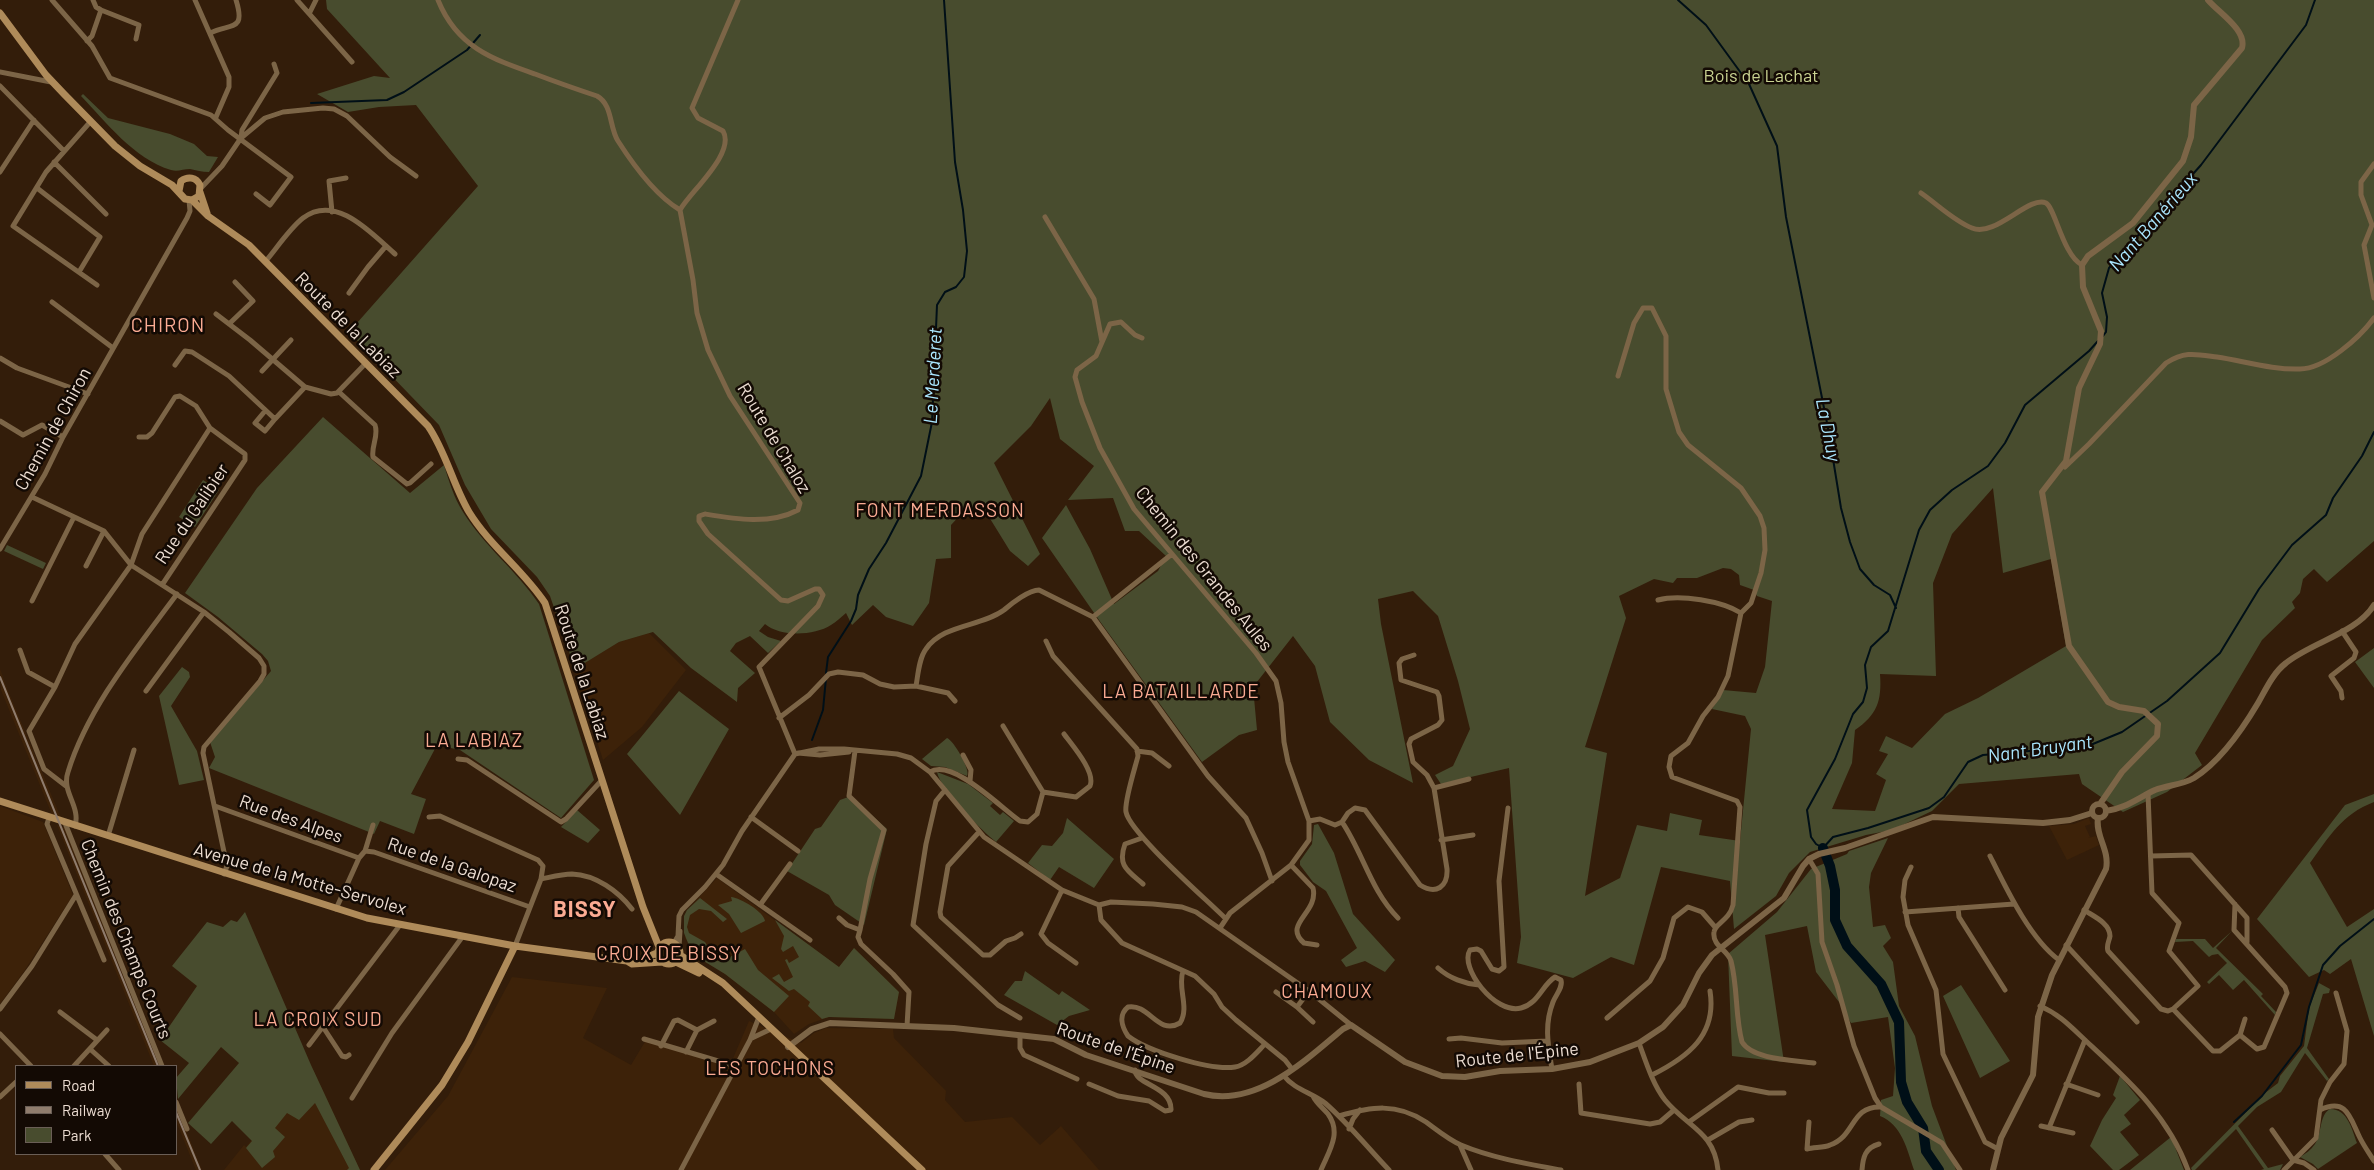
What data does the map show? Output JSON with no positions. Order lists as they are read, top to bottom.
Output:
{
  "streets": {
    "main road": ["Route de la Labiaz", "Avenue de la Motte-Servolex"],
    "street": [
      "Chemin de Chiron",
      "Route de Chaloz",
      "Rue du Galibier",
      "Chemin des Grandes Aules",
      "Rue des Alpes",
      "Rue de la Galopaz",
      "Chemin des Champs Courts",
      "Route de l'Épine"
    ]
  },
  "crossings": [
    ["Route de la Labiaz", "Avenue de la Motte-Servolex"],
    ["Avenue de la Motte-Servolex", "Chemin des Champs Courts"]
  ],
  "districts": [
    "CHIRON",
    "FONT MERDASSON",
    "LA BATAILLARDE",
    "LA LABIAZ",
    "BISSY",
    "CROIX DE BISSY",
    "CHAMOUX",
    "LA CROIX SUD",
    "LES TOCHONS"
  ],
  "water": [
    "Nant Banérieux",
    "Le Merderet",
    "La Dhuy",
    "Nant Bruyant"
  ],
  "parks": ["Bois de Lachat"],
  "legend": ["Road", "Railway", "Park"]
}
